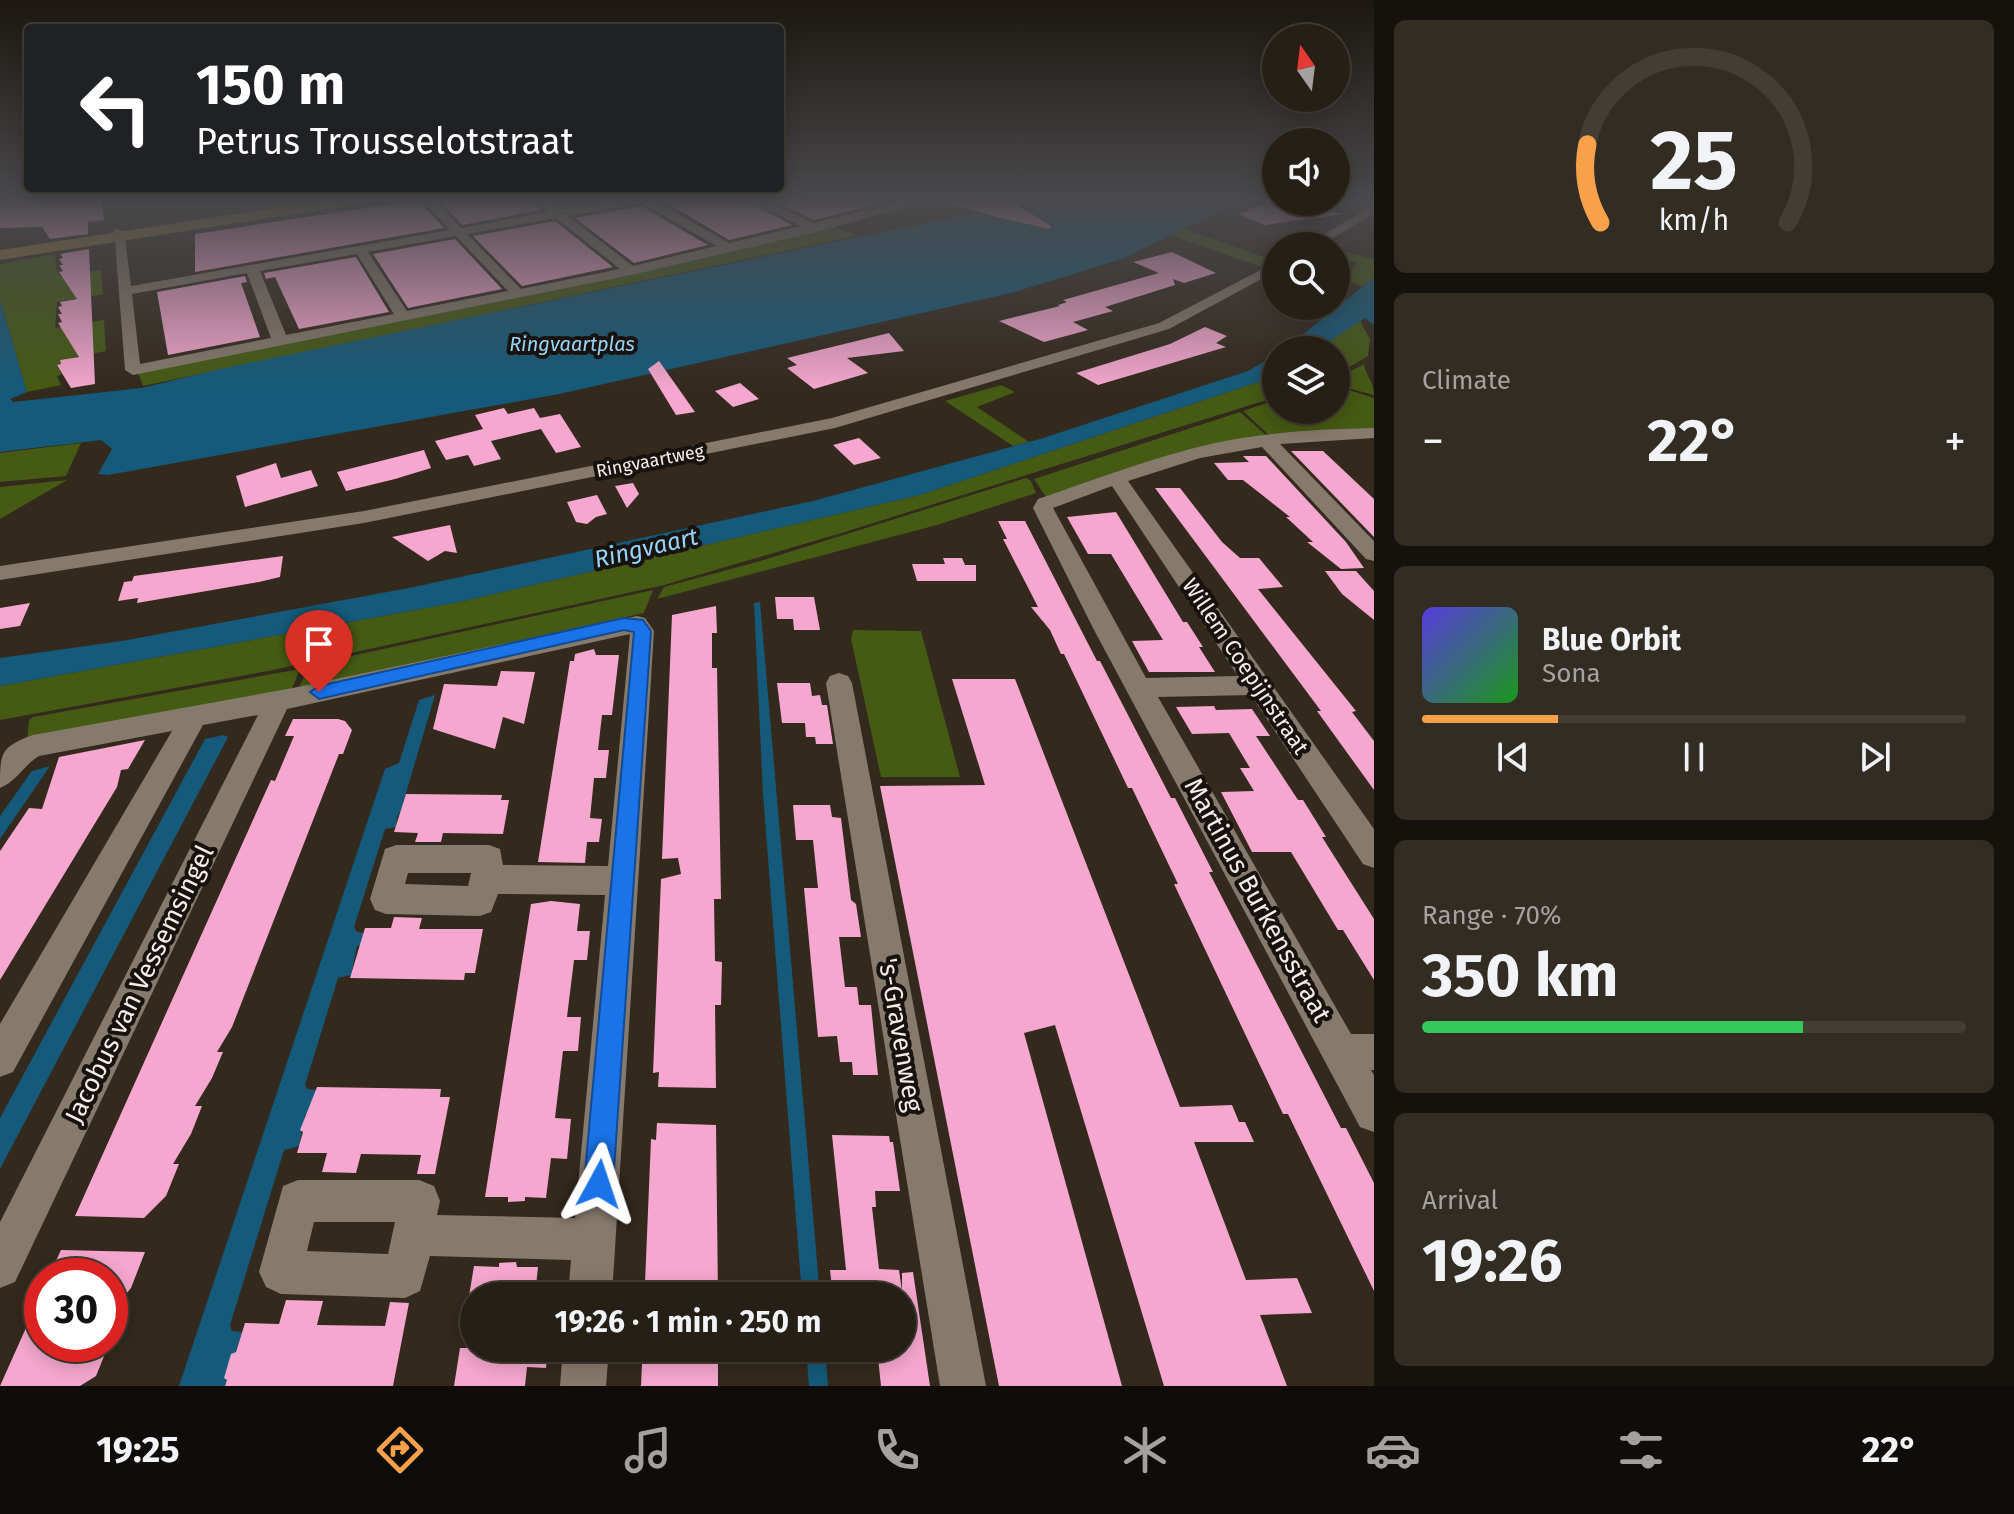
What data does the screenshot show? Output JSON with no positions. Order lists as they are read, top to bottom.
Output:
{
  "streets": {
    "street": [
      "Ringvaartweg",
      "Willem Coepijnstraat",
      "Martinus Burkensstraat",
      "Jacobus van Vessemsingel",
      "'s-Gravenweg"
    ]
  },
  "crossings": [
    ["Willem Coepijnstraat", "Martinus Burkensstraat"]
  ],
  "water": ["Ringvaartplas", "Ringvaart"],
  "north": "top",
  "page": {
    "turn": ["150 m", "Petrus Trousselotstraat"],
    "tile": [
      "Climate",
      ["Range · 70%", "350 km"],
      ["Arrival", "19:26"]
    ],
    "heat": ["−", "22°", "+"],
    "song": ["Blue Orbit", "Sona"],
    "limit": "30",
    "trip": "19:26 · 1 min · 250 m",
    "tabs": ["19:25", "22°"],
    "gauge": ["25", "km/h"]
  }
}
